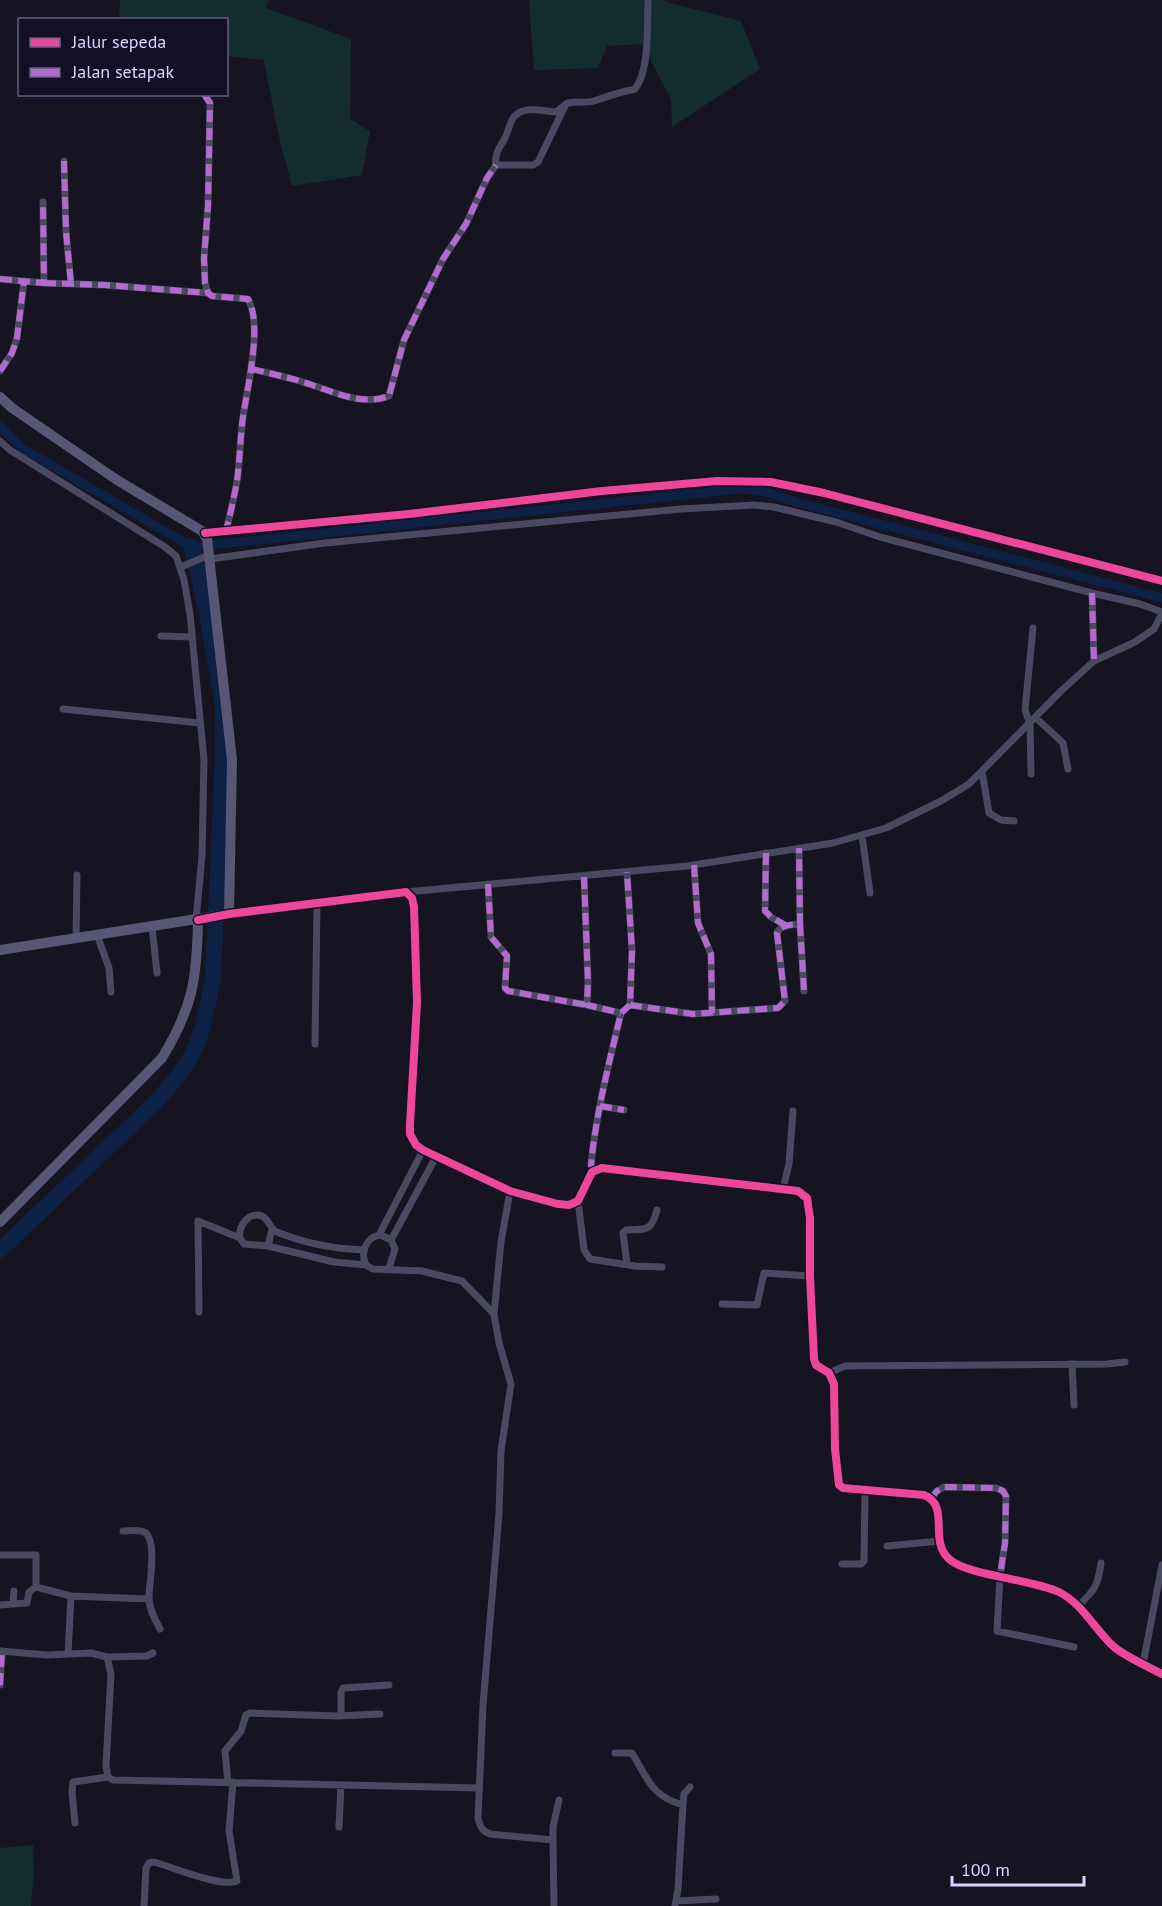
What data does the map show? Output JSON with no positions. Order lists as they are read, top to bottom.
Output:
{
  "legend": ["Jalur sepeda", "Jalan setapak"],
  "scale_bar": "100 m"
}
